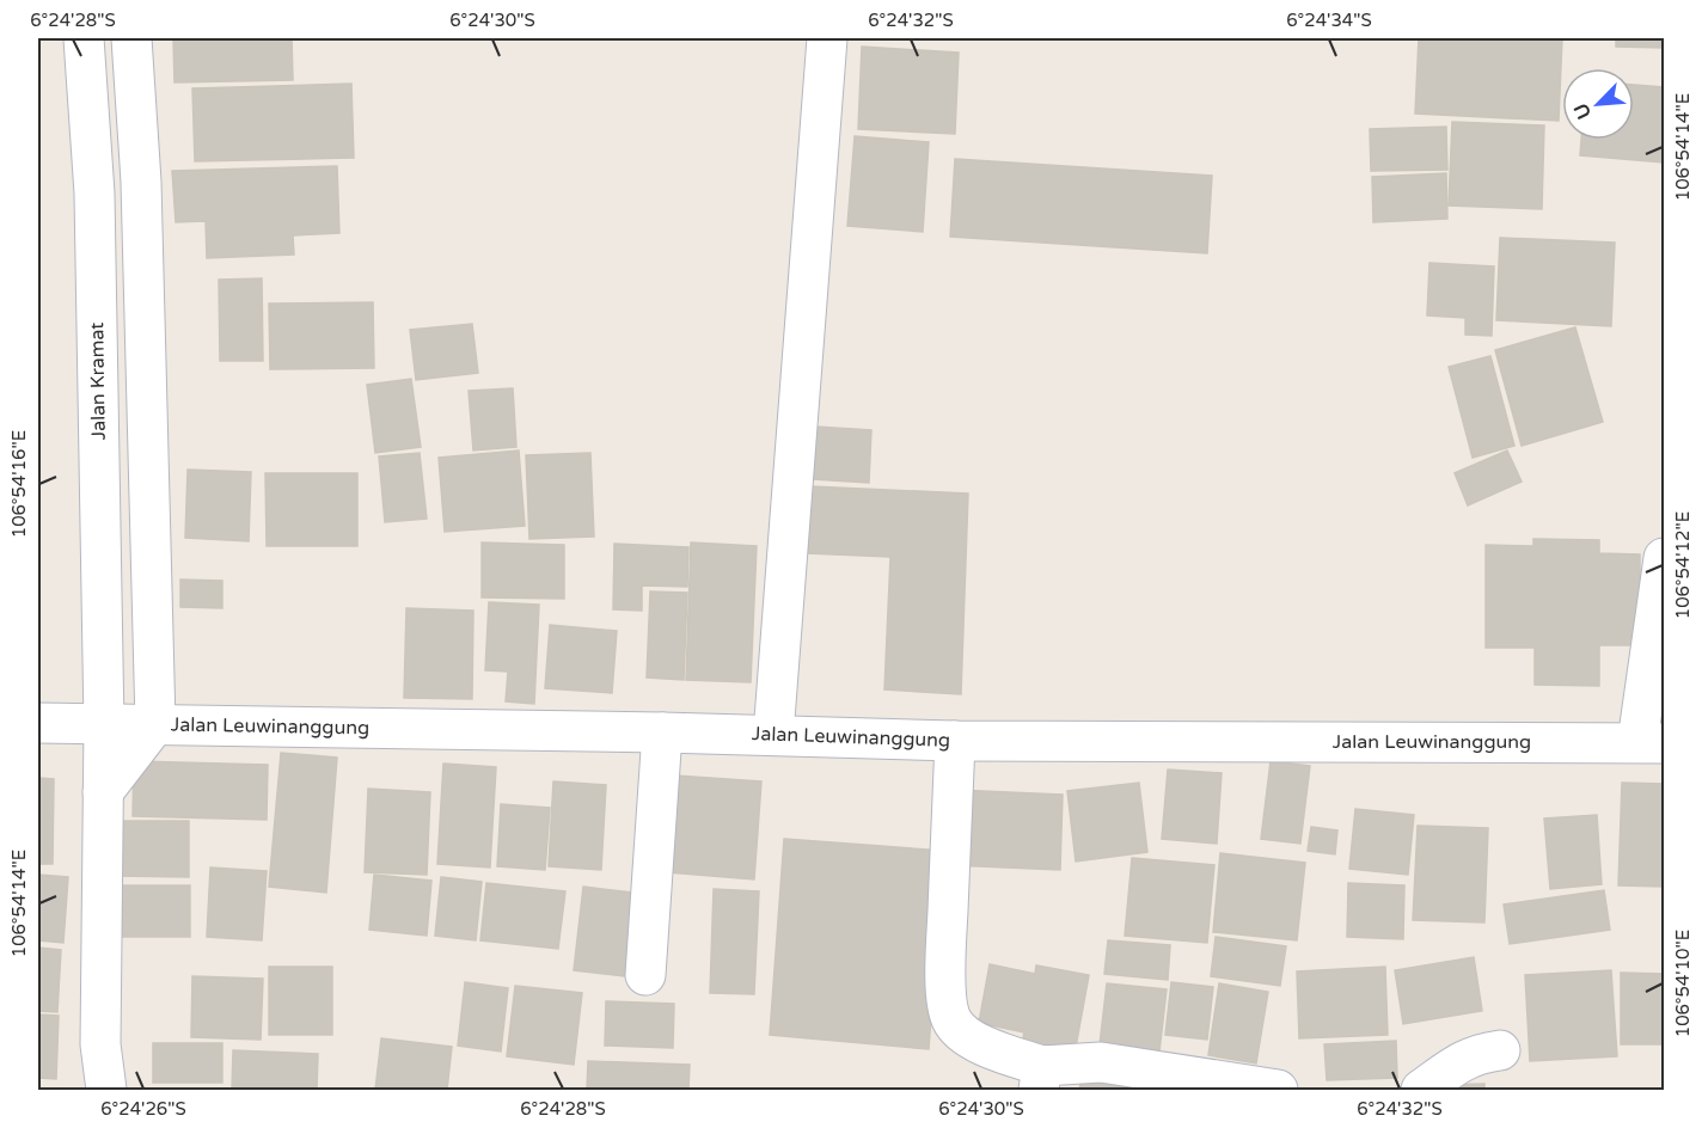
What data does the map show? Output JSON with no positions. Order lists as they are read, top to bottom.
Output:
{
  "streets": {
    "main road": ["Jalan Kramat", "Jalan Leuwinanggung"]
  },
  "crossings": [
    ["Jalan Kramat", "Jalan Leuwinanggung"]
  ],
  "north": "bottom left",
  "coordinates": [
    "6°24'28\"S",
    "6°24'30\"S",
    "6°24'32\"S",
    "6°24'34\"S",
    "106°54'14\"E",
    "106°54'16\"E",
    "106°54'12\"E",
    "106°54'10\"E",
    "6°24'26\"S"
  ]
}
